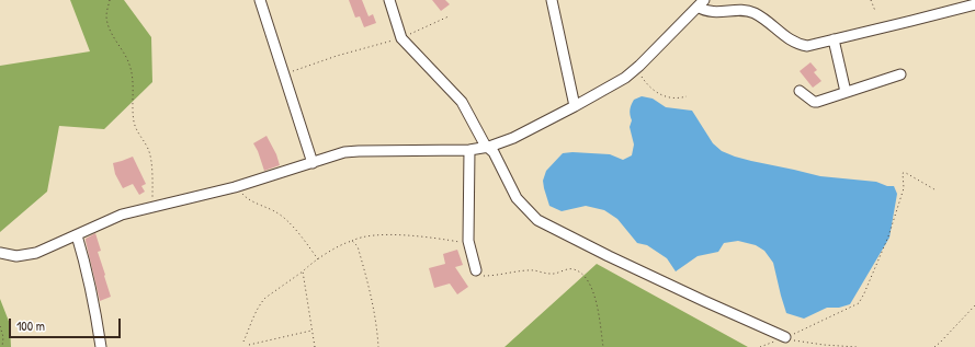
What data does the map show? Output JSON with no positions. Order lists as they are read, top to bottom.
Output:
{
  "scale_bar": "100 m"
}
